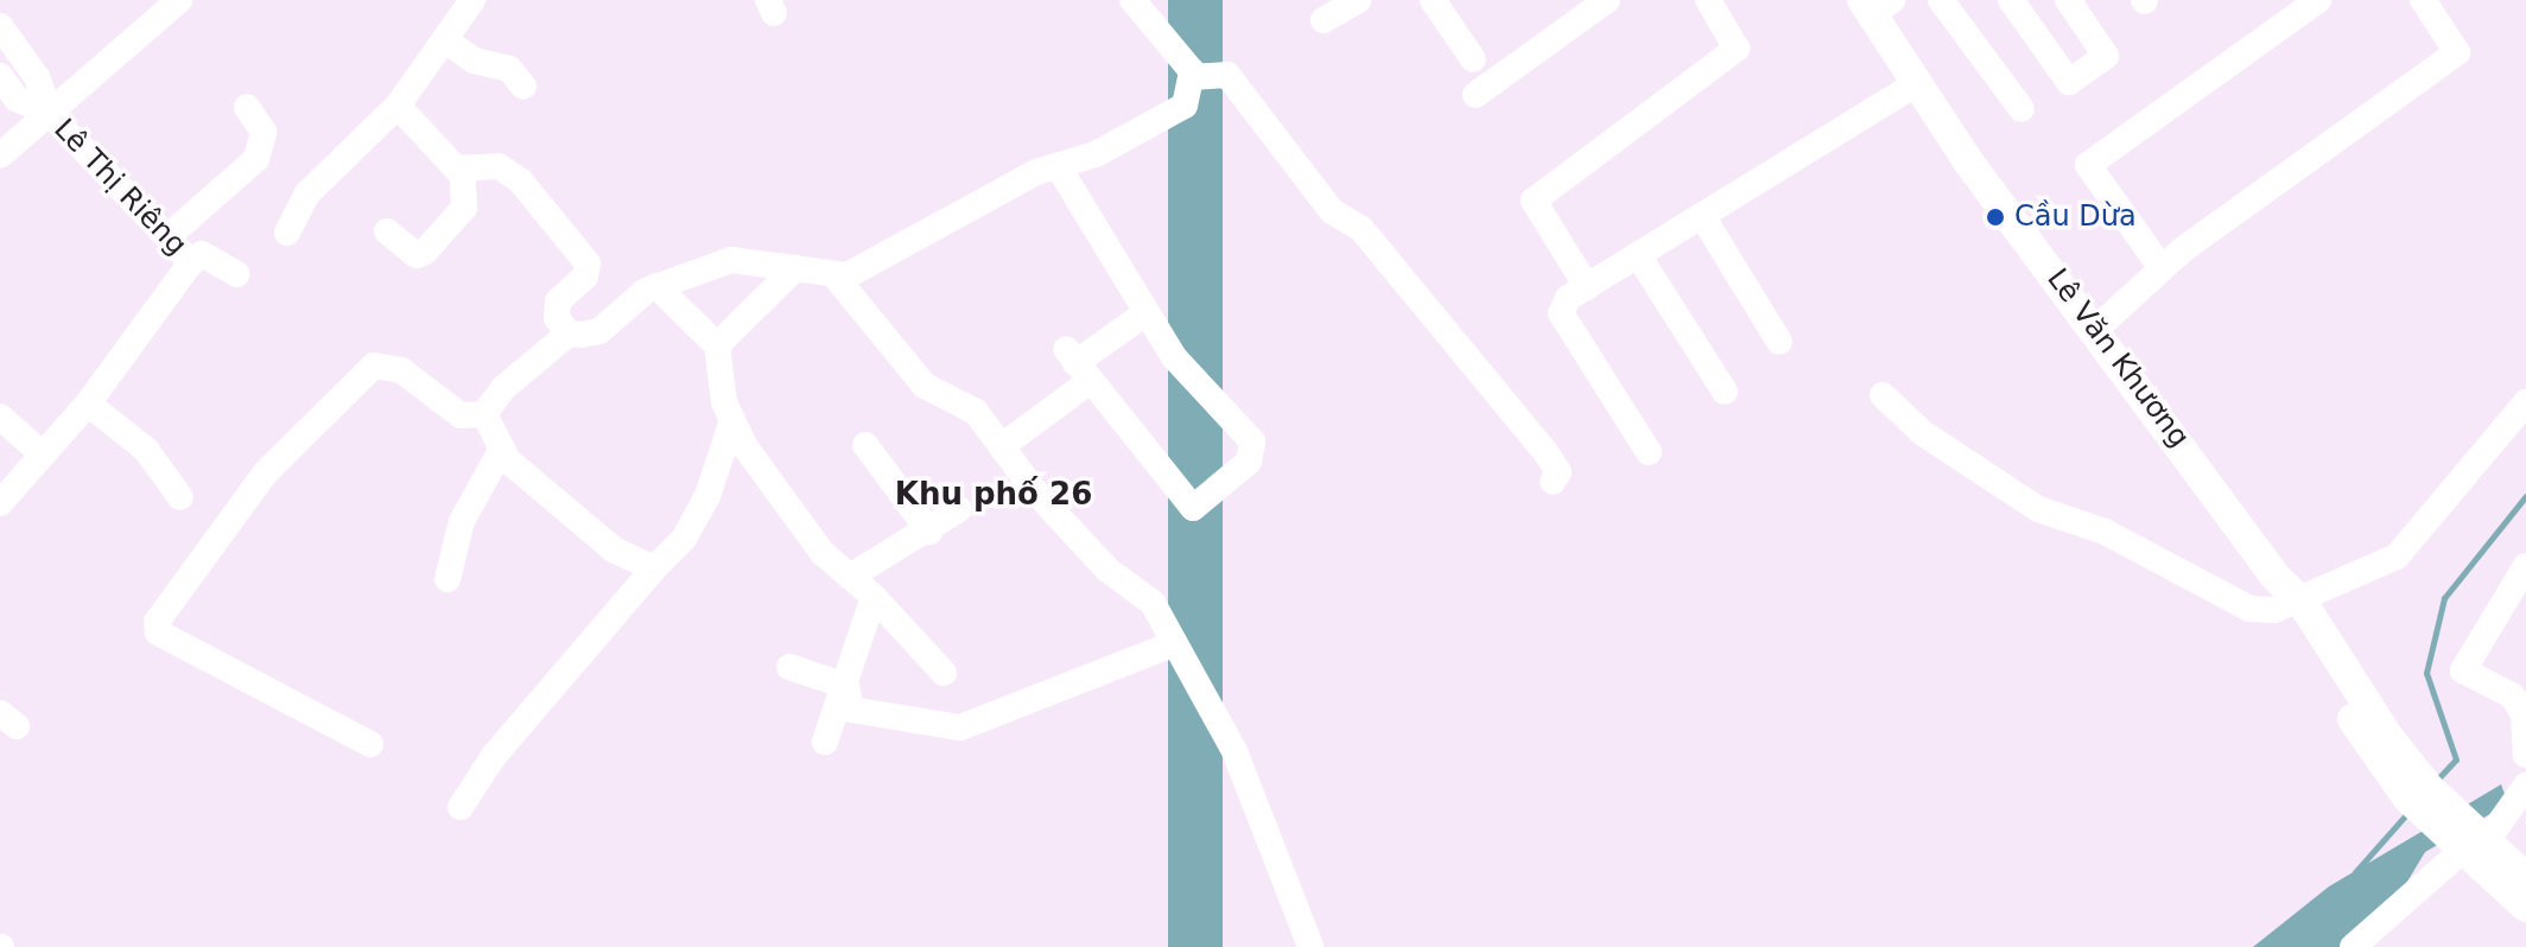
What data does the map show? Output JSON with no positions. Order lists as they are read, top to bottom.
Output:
{
  "streets": {
    "main road": ["Lê Văn Khương"],
    "street": ["Lê Thị Riêng"]
  },
  "districts": ["Khu phố 26"],
  "places": ["Cầu Dừa"]
}
